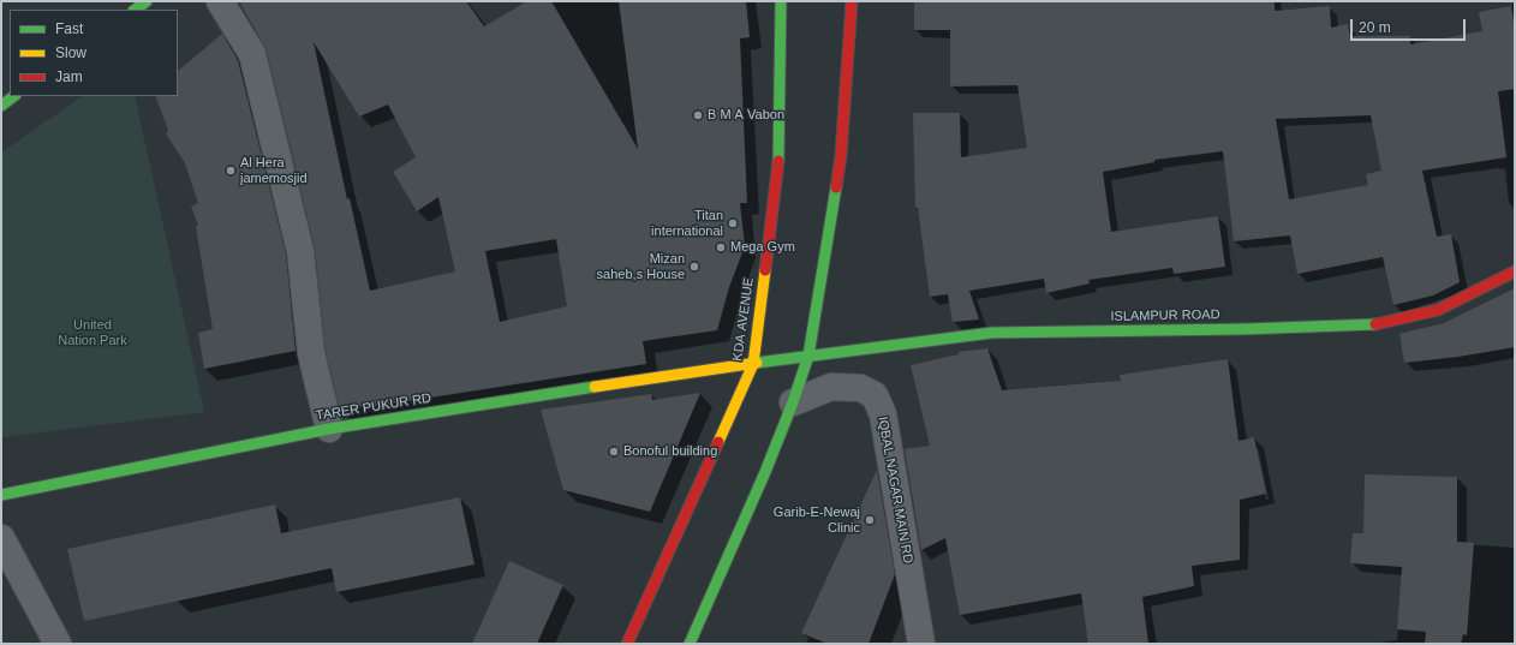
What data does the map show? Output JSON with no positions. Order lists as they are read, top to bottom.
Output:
{
  "streets": {
    "main road": ["ISLAMPUR ROAD", "KDA AVENUE", "TARER PUKUR RD"],
    "street": ["IQBAL NAGAR MAIN RD"]
  },
  "crossings": [
    ["ISLAMPUR ROAD", "KDA AVENUE"],
    ["ISLAMPUR ROAD", "TARER PUKUR RD"],
    ["KDA AVENUE", "TARER PUKUR RD"]
  ],
  "parks": ["United Nation Park"],
  "places": [
    "B M A Vabon",
    "Al Hera jamemosjid",
    "Titan international",
    "Mega Gym",
    "Mizan saheb,s House",
    "Bonoful building",
    "Garib-E-Newaj Clinic"
  ],
  "legend": ["Fast", "Slow", "Jam"],
  "scale_bar": "20 m"
}
